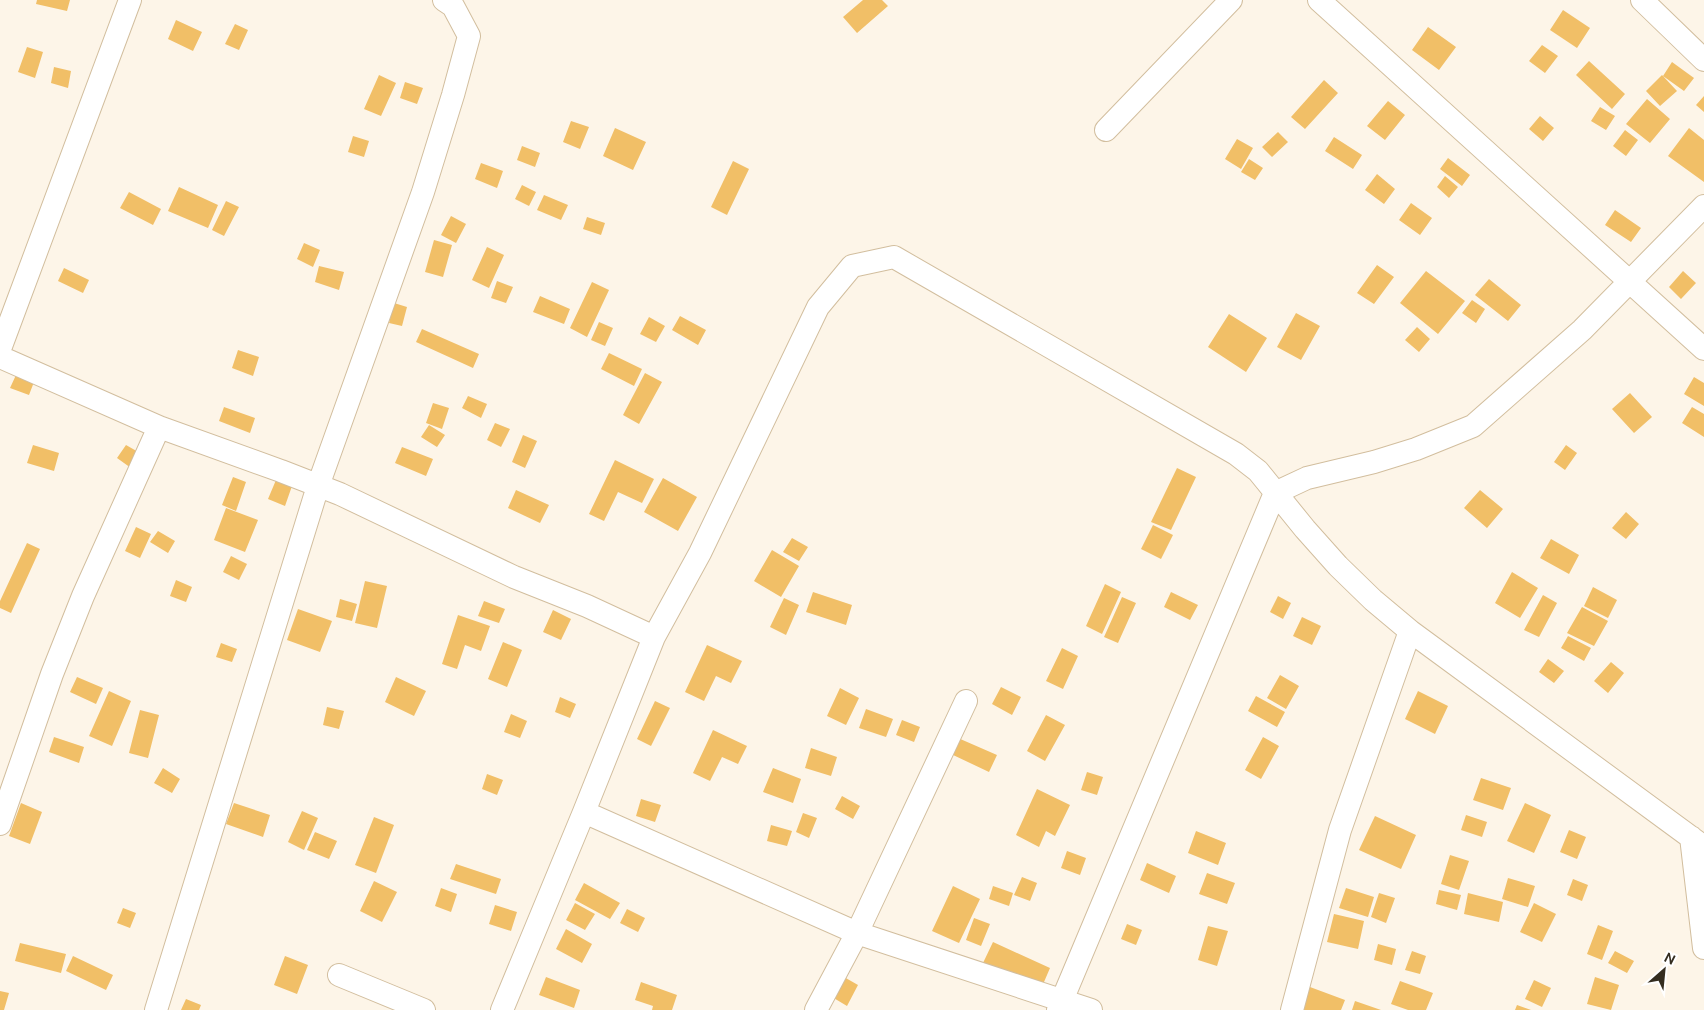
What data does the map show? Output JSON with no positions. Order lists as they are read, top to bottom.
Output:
{
  "north": "top right"
}
